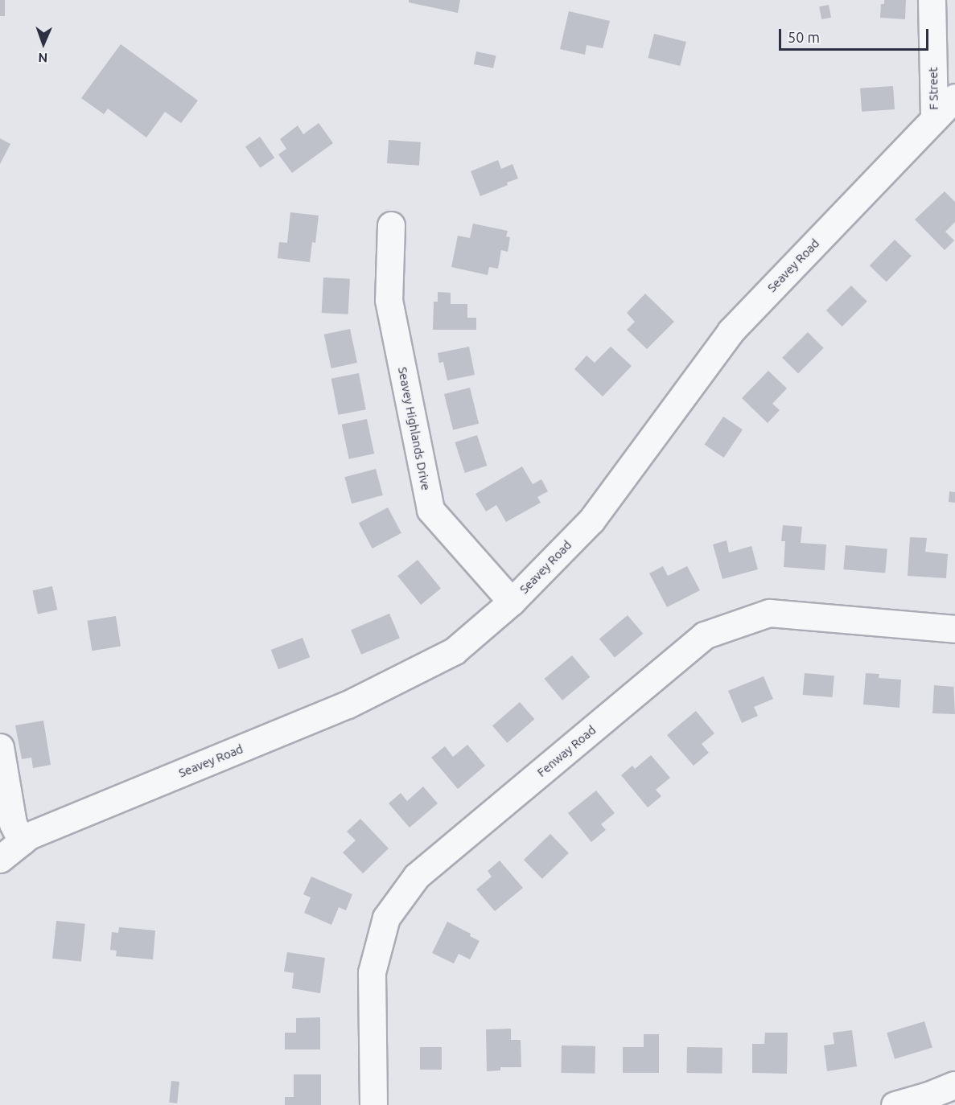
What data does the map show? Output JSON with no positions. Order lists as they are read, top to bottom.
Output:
{
  "streets": {
    "street": [
      "F Street",
      "Seavey Road",
      "Seavey Highlands Drive",
      "Fenway Road"
    ]
  },
  "crossings": [
    ["F Street", "Seavey Road"],
    ["Seavey Road", "Seavey Highlands Drive"]
  ],
  "scale_bar": "50 m",
  "north": "bottom"
}
